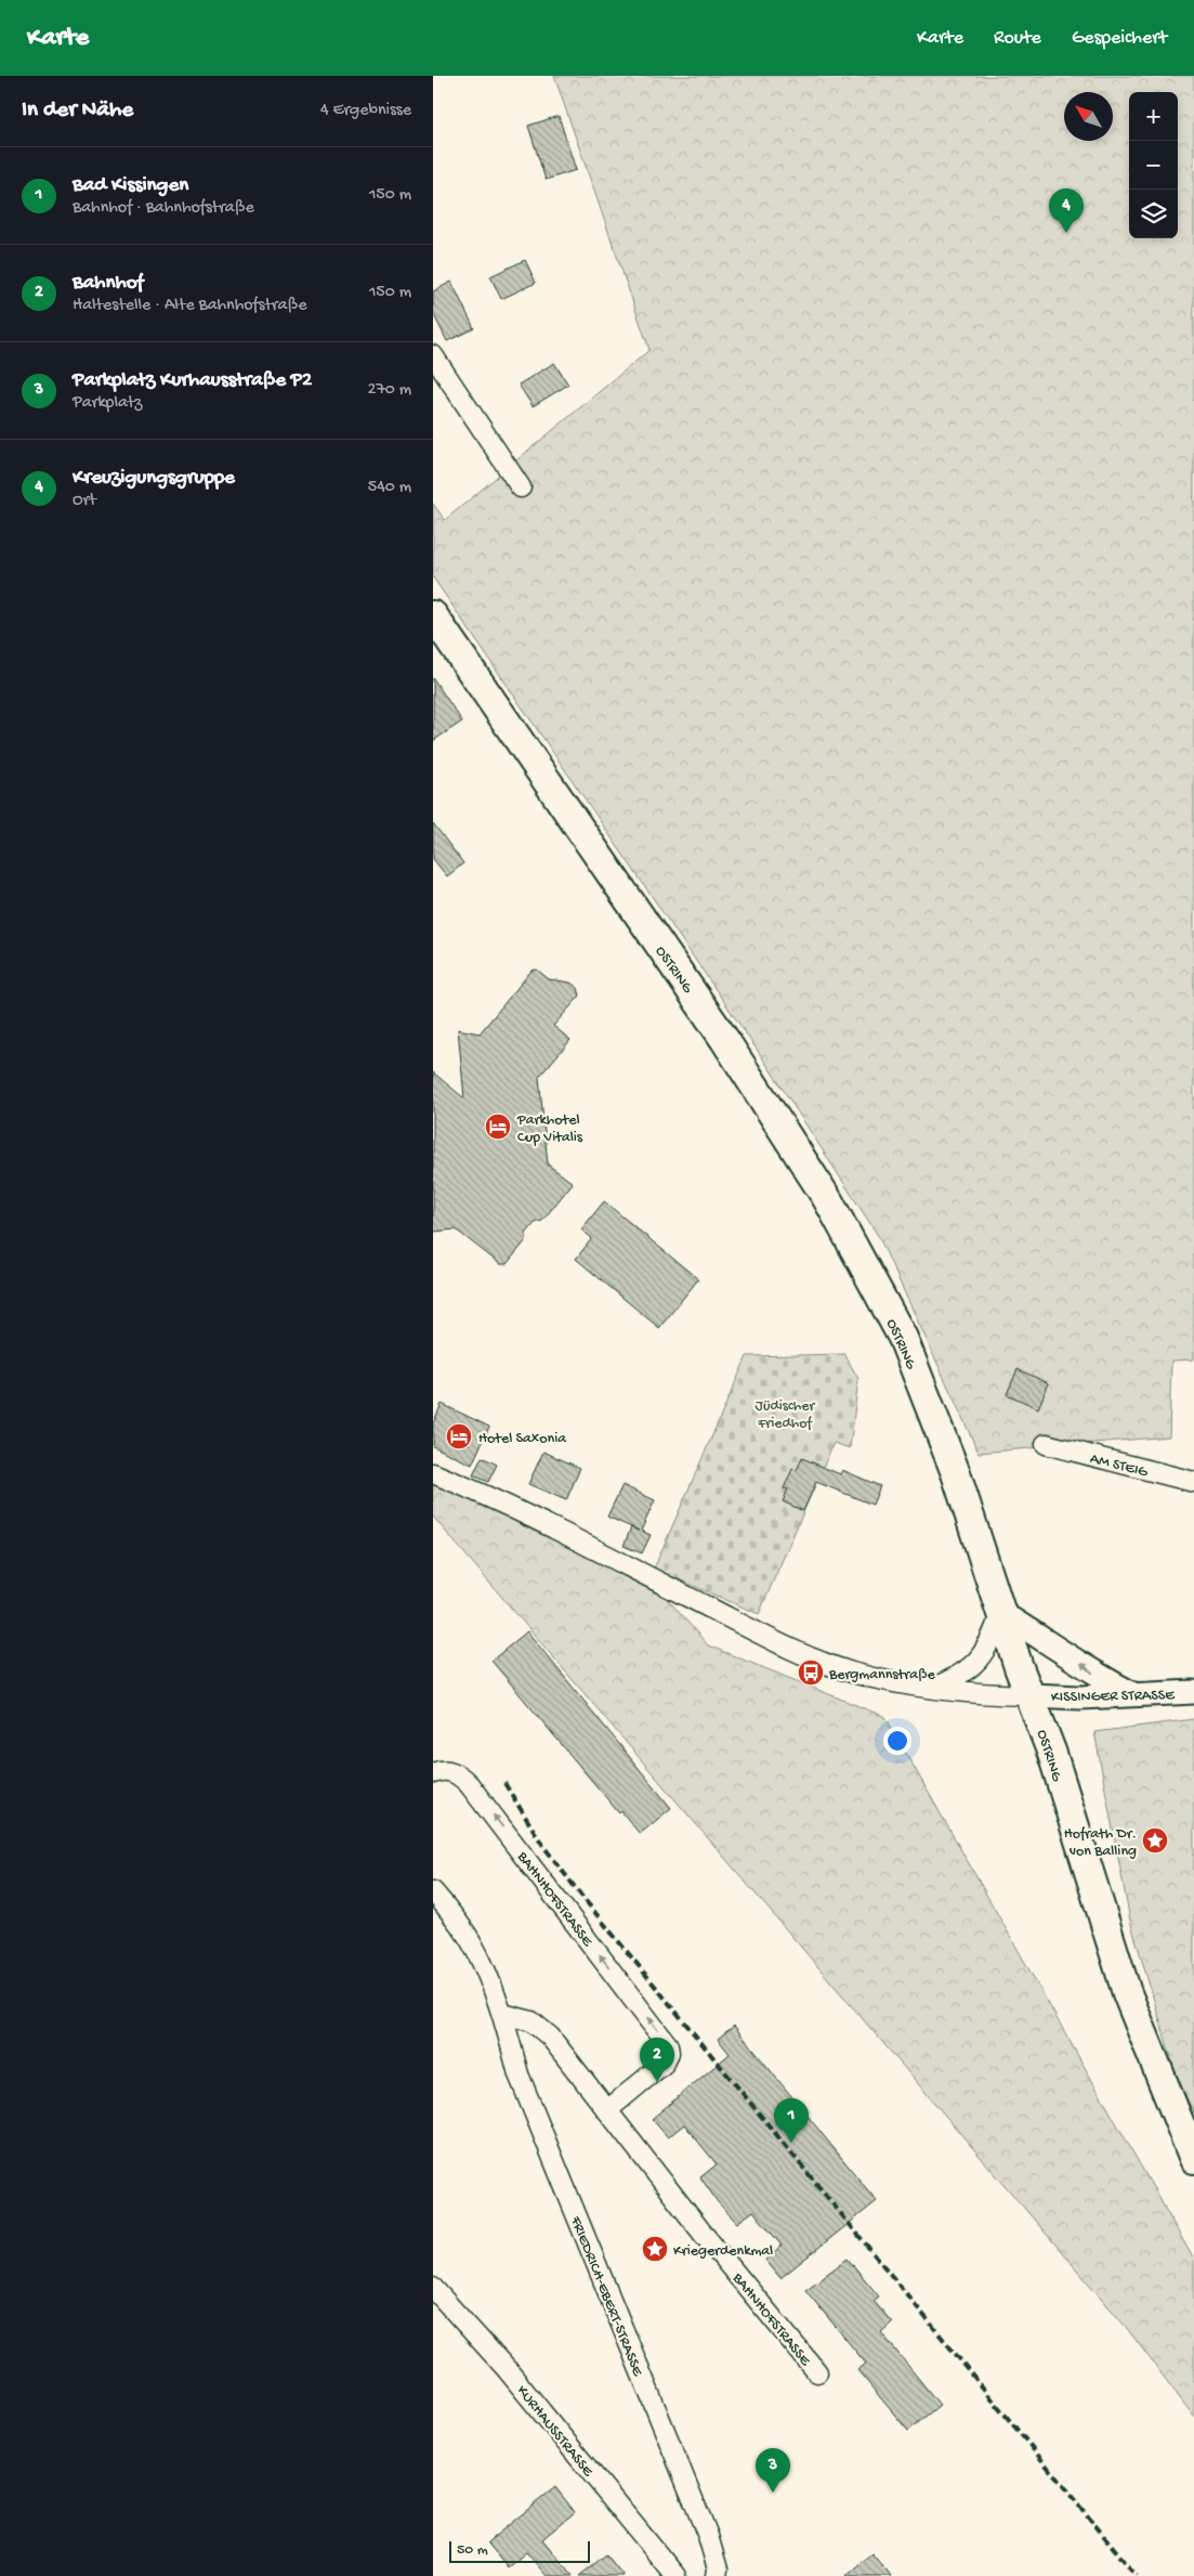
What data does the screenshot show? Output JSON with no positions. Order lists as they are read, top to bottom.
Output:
{
  "streets": {
    "main road": ["OSTRING"],
    "street": [
      "AM STEIG",
      "KISSINGER STRASSE",
      "BAHNHOFSTRASSE",
      "FRIEDRICH-EBERT-STRASSE",
      "KURHAUSSTRASSE"
    ]
  },
  "crossings": [
    ["OSTRING", "KISSINGER STRASSE"],
    ["BAHNHOFSTRASSE", "FRIEDRICH-EBERT-STRASSE"]
  ],
  "parks": ["Jüdischer Friedhof"],
  "places": {
    "hotel": ["Parkhotel Cup Vitalis", "Hotel Saxonia"],
    "bus stop": ["Bergmannstraße"],
    "place": ["Hofrath Dr. von Balling", "Kriegerdenkmal"]
  },
  "scale_bar": "50 m",
  "north": "top left",
  "page": {
    "header": "Karte",
    "nav": ["Karte", "Route", "Gespeichert"],
    "heading": ["In der Nähe", "4 Ergebnisse"],
    "map_buttons": ["+", "−"],
    "list": [
      {
        "mark": "1",
        "name": "Bad Kissingen",
        "note": "Bahnhof · Bahnhofstraße",
        "value": "150 m"
      },
      {
        "mark": "2",
        "name": "Bahnhof",
        "note": "Haltestelle · Alte Bahnhofstraße",
        "value": "150 m"
      },
      {
        "mark": "3",
        "name": "Parkplatz Kurhausstraße P2",
        "note": "Parkplatz",
        "value": "270 m"
      },
      {
        "mark": "4",
        "name": "Kreuzigungsgruppe",
        "note": "Ort",
        "value": "540 m"
      }
    ],
    "pins": [
      "4",
      "2",
      "1",
      "3"
    ],
    "scale": "50 m"
  }
}
